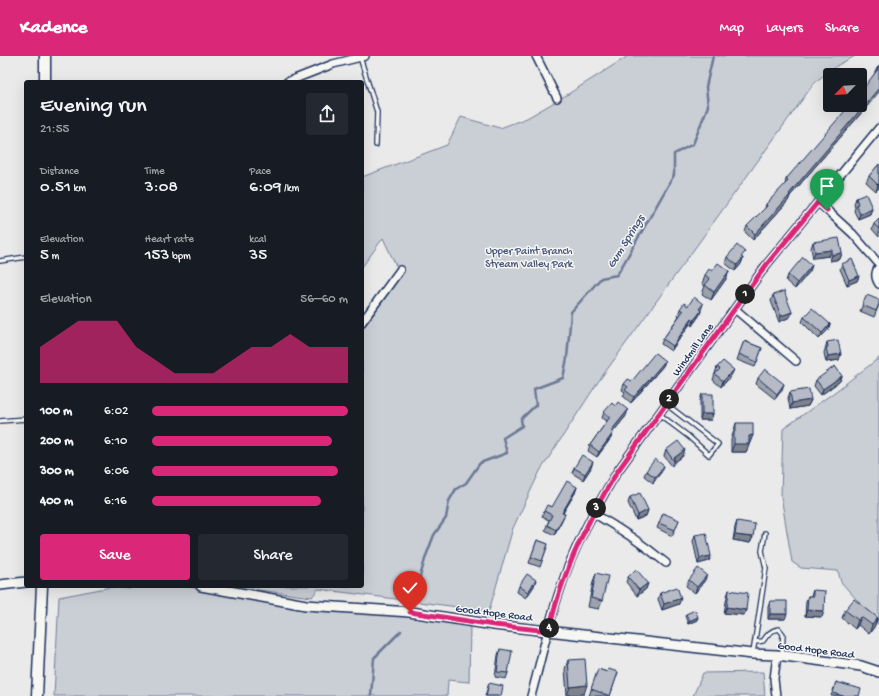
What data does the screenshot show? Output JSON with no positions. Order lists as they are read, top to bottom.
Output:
{
  "streets": {
    "street": ["Windmill Lane", "Good Hope Road"]
  },
  "crossings": [
    ["Windmill Lane", "Good Hope Road"]
  ],
  "water": ["Gum Springs"],
  "parks": ["Upper Paint Branch Stream Valley Park"],
  "north": "bottom left",
  "page": {
    "header": "Kadence",
    "nav": ["Map", "Layers", "Share"],
    "heading": ["Evening run", "21:55"],
    "stats": [
      ["Distance", "0.51 km"],
      ["Time", "3:08"],
      ["Pace", "6:09 /km"],
      ["Elevation", "5 m"],
      ["Heart rate", "153 bpm"],
      ["kcal", "35"]
    ],
    "pins": [
      "1",
      "2",
      "3",
      "4"
    ],
    "chart": ["Elevation", "56–60 m"],
    "list": [
      {
        "name": "100 m",
        "note": "6:02"
      },
      {
        "name": "200 m",
        "note": "6:10"
      },
      {
        "name": "300 m",
        "note": "6:06"
      },
      {
        "name": "400 m",
        "note": "6:16"
      }
    ],
    "buttons": ["Save", "Share"]
  }
}
